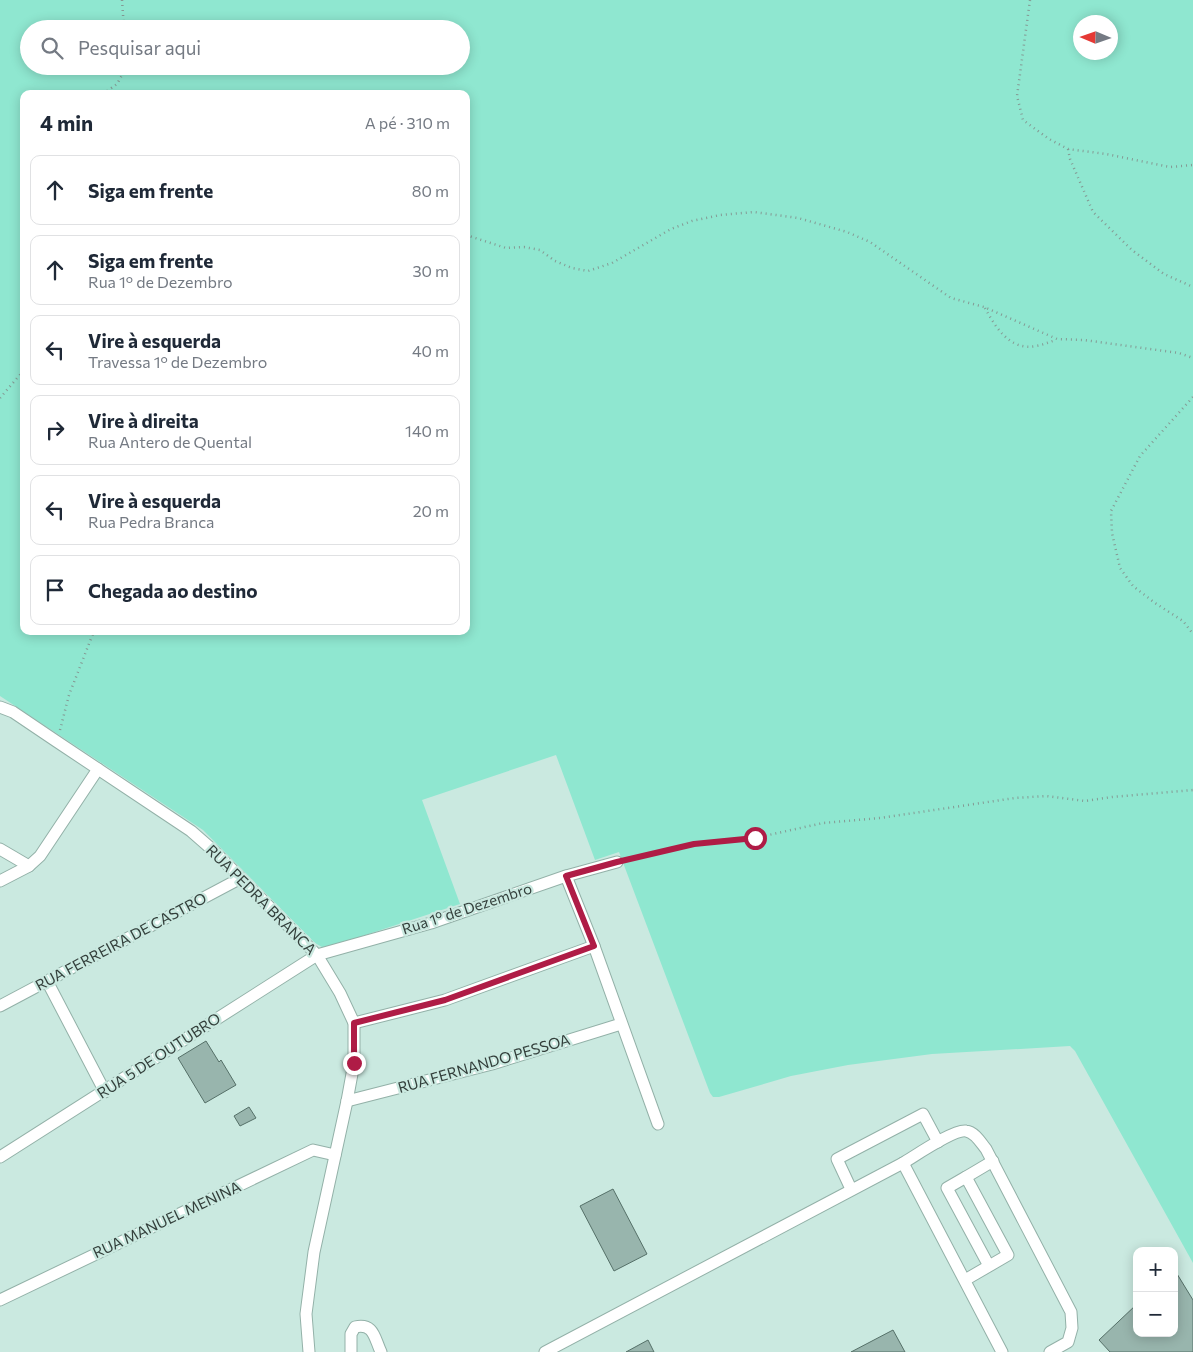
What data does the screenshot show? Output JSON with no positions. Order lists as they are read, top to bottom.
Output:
{
  "streets": {
    "street": [
      "RUA PEDRA BRANCA",
      "Rua 1º de Dezembro",
      "RUA FERREIRA DE CASTRO",
      "RUA 5 DE OUTUBRO",
      "RUA FERNANDO PESSOA",
      "RUA MANUEL MENINA"
    ]
  },
  "crossings": [
    ["RUA PEDRA BRANCA", "Rua 1º de Dezembro"],
    ["RUA PEDRA BRANCA", "RUA FERREIRA DE CASTRO"],
    ["RUA PEDRA BRANCA", "RUA 5 DE OUTUBRO"],
    ["RUA PEDRA BRANCA", "RUA FERNANDO PESSOA"],
    ["RUA PEDRA BRANCA", "RUA MANUEL MENINA"],
    ["Rua 1º de Dezembro", "RUA 5 DE OUTUBRO"]
  ],
  "north": "left",
  "page": {
    "search": "Pesquisar aqui",
    "heading": ["4 min", "A pé · 310 m"],
    "list": [
      ["Siga em frente", "80 m"],
      ["Siga em frente", "Rua 1º de Dezembro", "30 m"],
      ["Vire à esquerda", "Travessa 1º de Dezembro", "40 m"],
      ["Vire à direita", "Rua Antero de Quental", "140 m"],
      ["Vire à esquerda", "Rua Pedra Branca", "20 m"],
      "Chegada ao destino"
    ],
    "map_buttons": ["+", "−"]
  }
}
